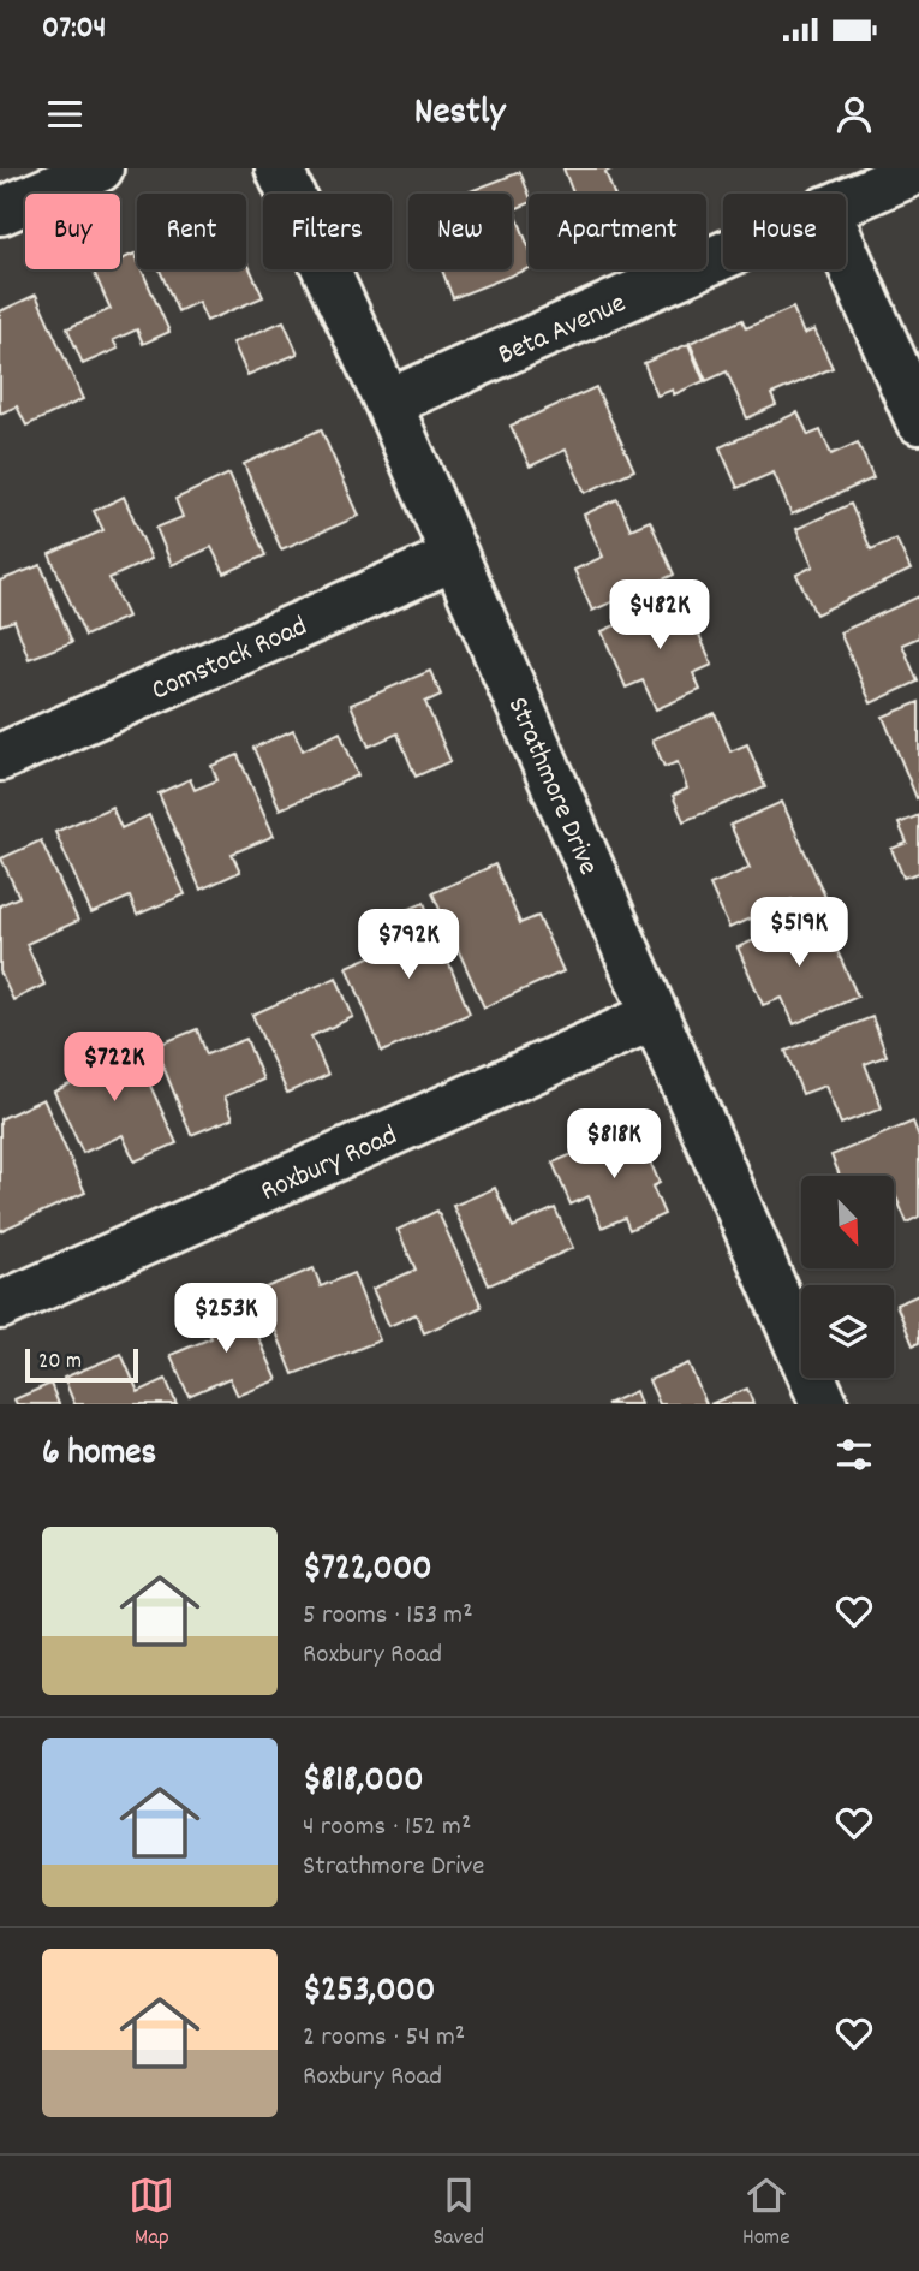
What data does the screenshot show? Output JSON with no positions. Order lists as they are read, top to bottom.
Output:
{
  "streets": {
    "street": [
      "Beta Avenue",
      "Comstock Road",
      "Strathmore Drive",
      "Roxbury Road"
    ]
  },
  "crossings": [
    ["Beta Avenue", "Strathmore Drive"],
    ["Comstock Road", "Strathmore Drive"],
    ["Strathmore Drive", "Roxbury Road"]
  ],
  "scale_bar": "20 m",
  "north": "bottom right",
  "page": {
    "status": "07:04",
    "header": "Nestly",
    "chip": [
      "Buy",
      "Rent",
      "Filters",
      "New",
      "Apartment",
      "House"
    ],
    "price": [
      "$482K",
      "$519K",
      "$792K",
      "$722K",
      "$818K",
      "$253K"
    ],
    "scale": "20 m",
    "heading": "6 homes",
    "list": [
      {
        "name": "$722,000",
        "note": "5 rooms · 153 m² · Roxbury Road"
      },
      {
        "name": "$818,000",
        "note": "4 rooms · 152 m² · Strathmore Drive"
      },
      {
        "name": "$253,000",
        "note": "2 rooms · 54 m² · Roxbury Road"
      }
    ],
    "tabs": ["Map", "Saved", "Home"]
  }
}
